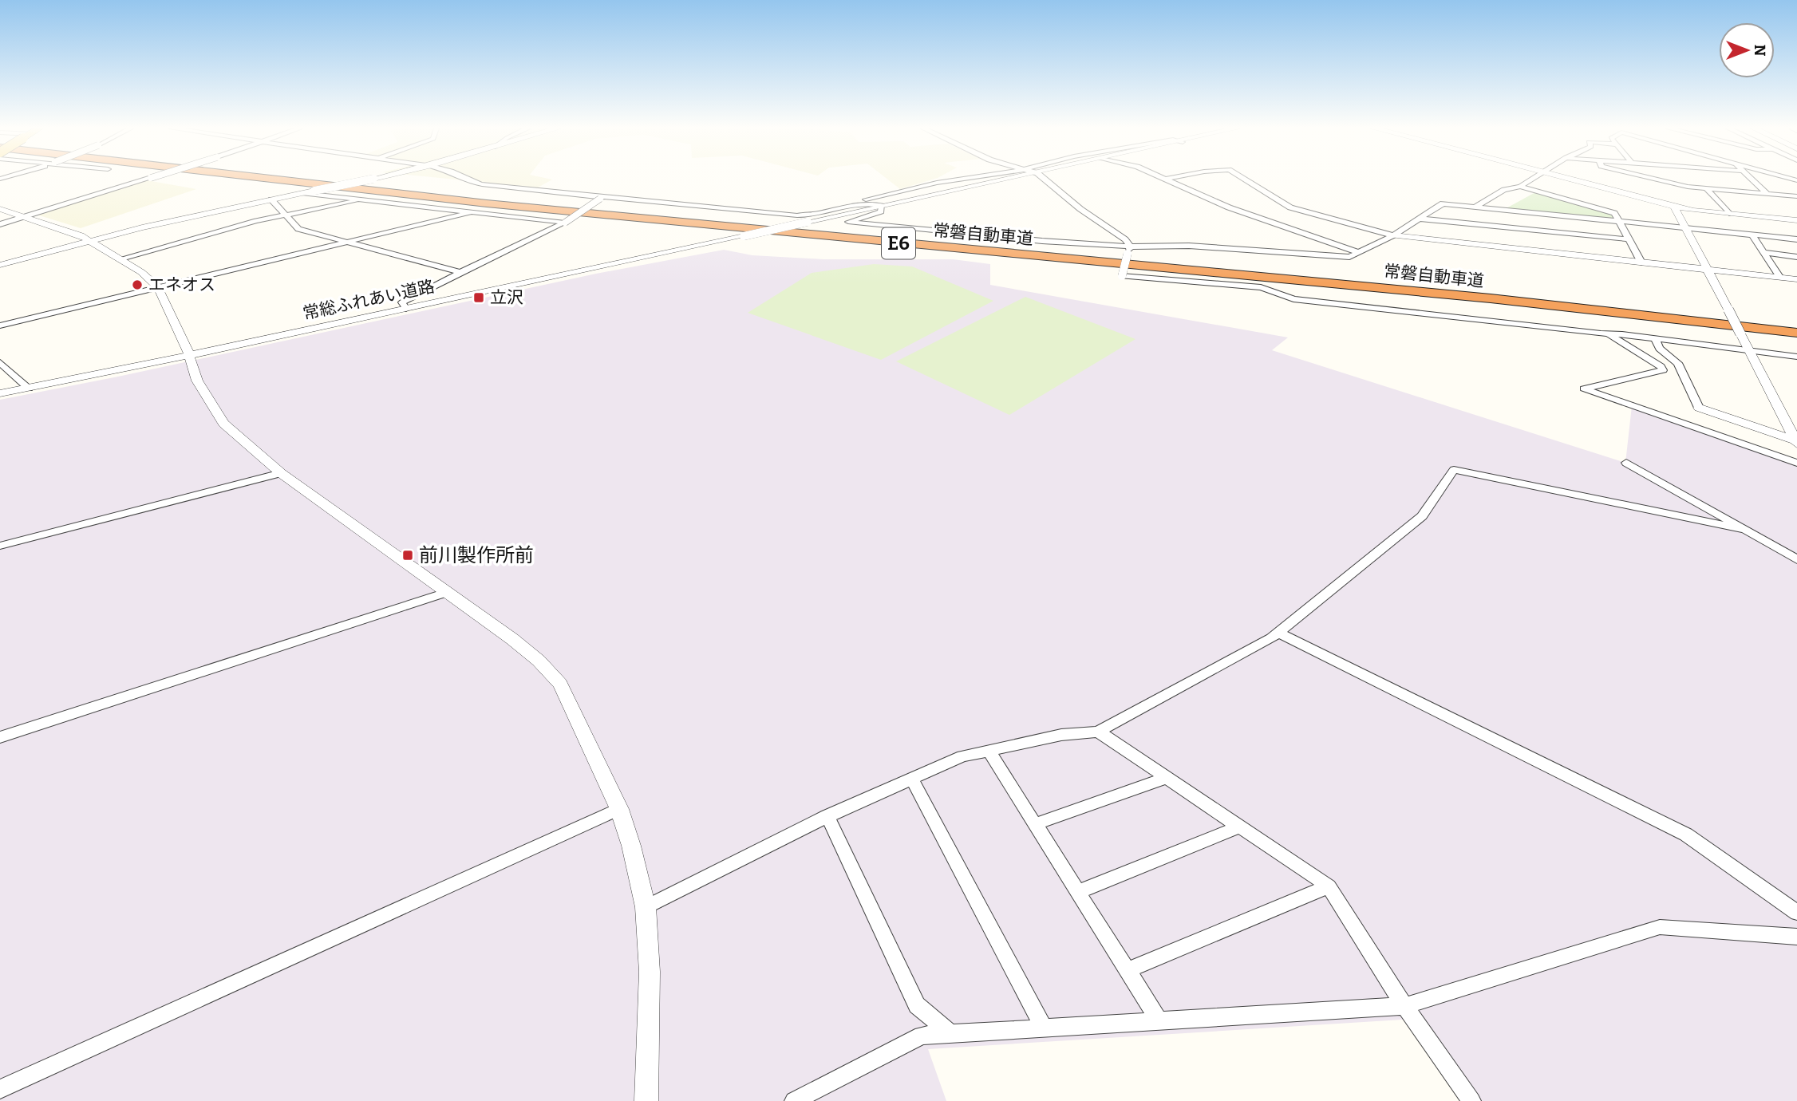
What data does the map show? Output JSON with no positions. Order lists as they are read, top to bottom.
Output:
{
  "streets": {
    "highway": ["常磐自動車道", "E6"],
    "street": ["常総ふれあい道路"]
  },
  "places": {
    "other": ["エネオス"],
    "transit": ["立沢", "前川製作所前"]
  },
  "north": "right"
}
